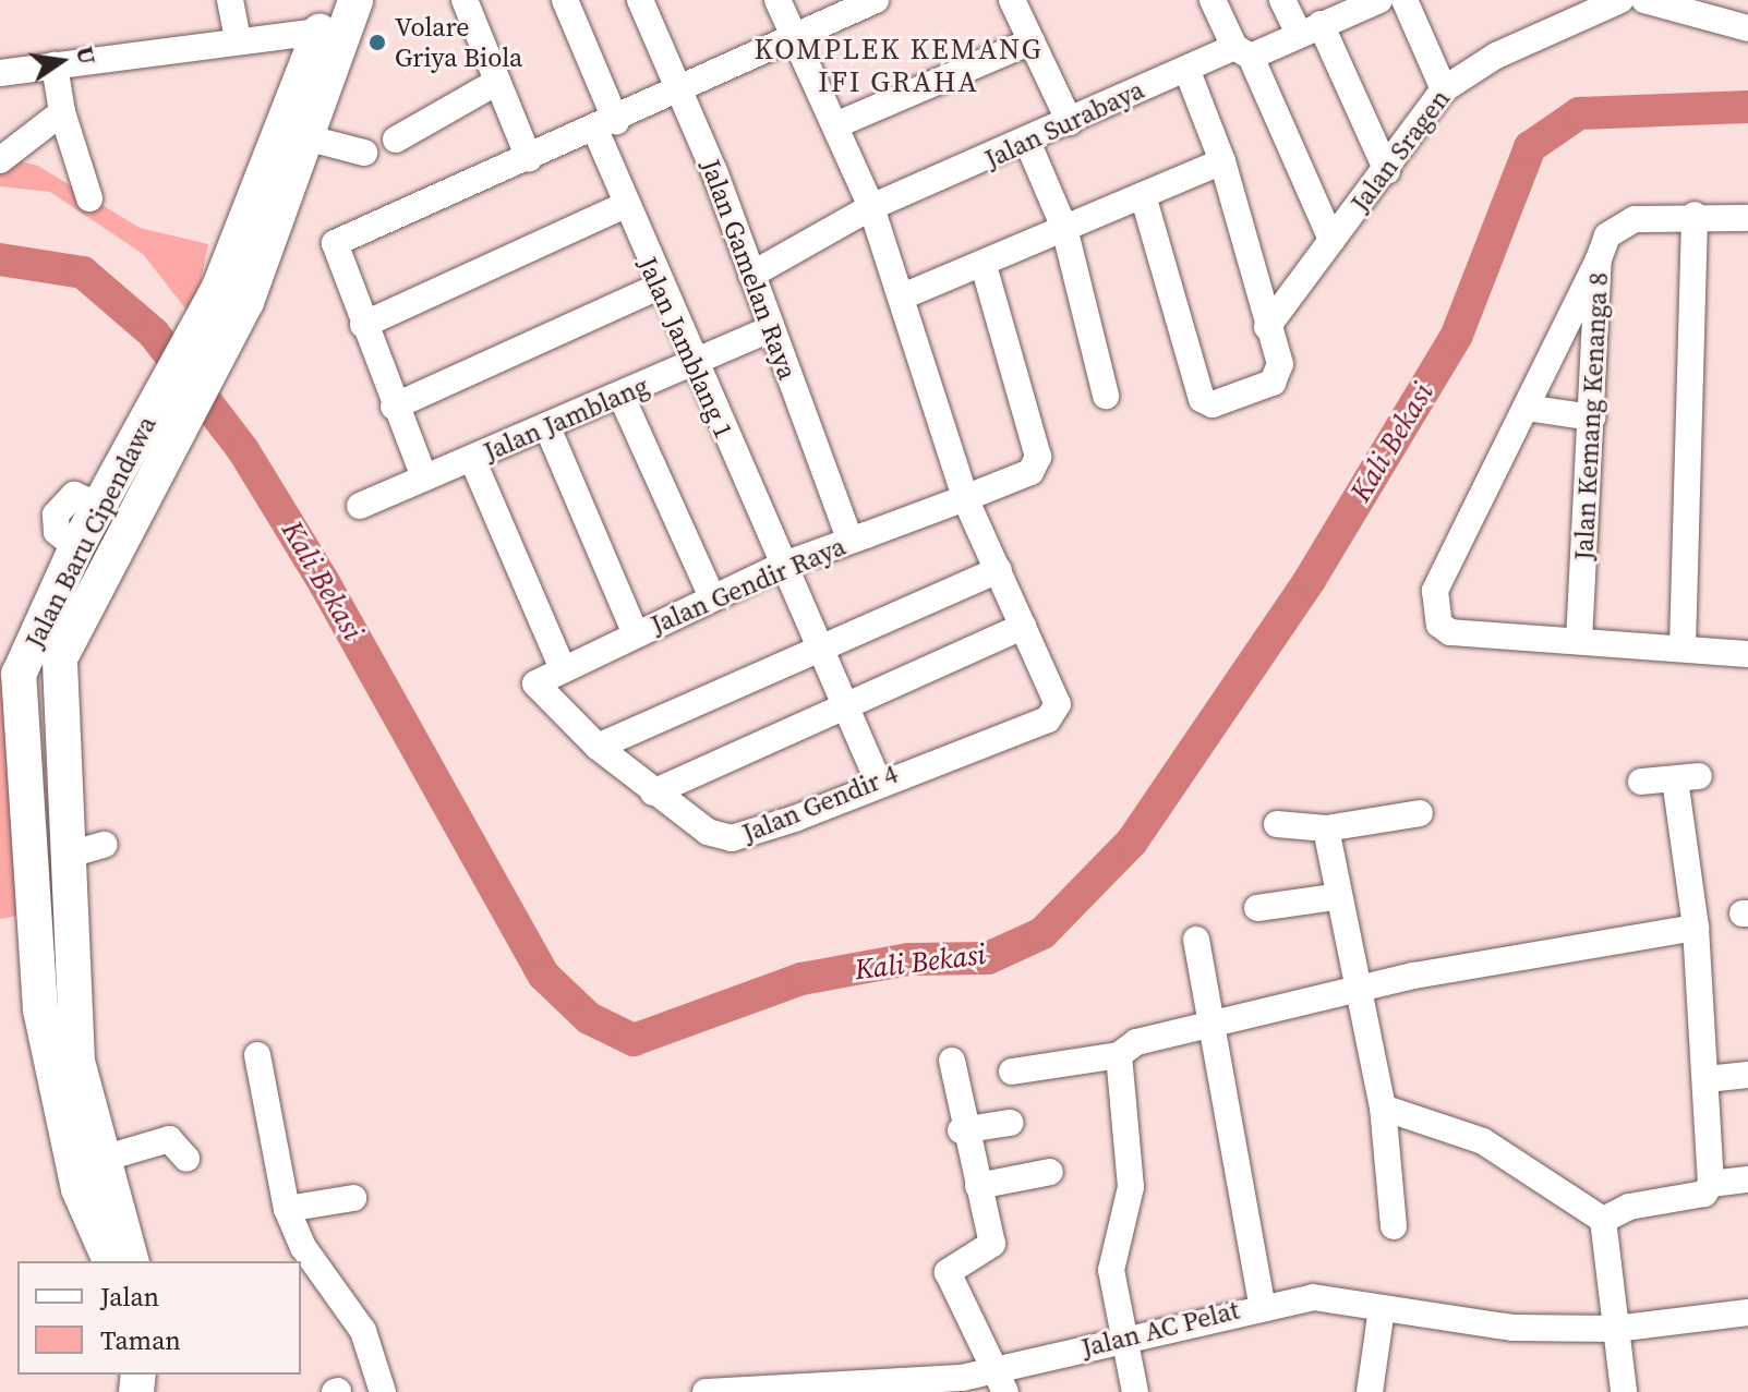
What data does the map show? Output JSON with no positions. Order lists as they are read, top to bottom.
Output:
{
  "streets": {
    "main road": ["Jalan Baru Cipendawa"],
    "street": [
      "Jalan Surabaya",
      "Jalan Sragen",
      "Jalan Gamelan Raya",
      "Jalan Jamblang 1",
      "Jalan Kemang Kenanga 8",
      "Jalan Jamblang",
      "Jalan Gendir Raya",
      "Jalan Gendir 4",
      "Jalan AC Pelat"
    ]
  },
  "crossings": [
    ["Jalan Surabaya", "Jalan Gamelan Raya"],
    ["Jalan Gamelan Raya", "Jalan Jamblang"],
    ["Jalan Gamelan Raya", "Jalan Gendir Raya"],
    ["Jalan Jamblang 1", "Jalan Jamblang"],
    ["Jalan Jamblang 1", "Jalan Gendir Raya"],
    ["Jalan Jamblang 1", "Jalan Gendir 4"],
    ["Jalan Gendir Raya", "Jalan Gendir 4"]
  ],
  "districts": ["KOMPLEK KEMANG IFI GRAHA"],
  "water": ["Kali Bekasi"],
  "places": ["Volare Griya Biola"],
  "legend": ["Jalan", "Taman"],
  "north": "right"
}
